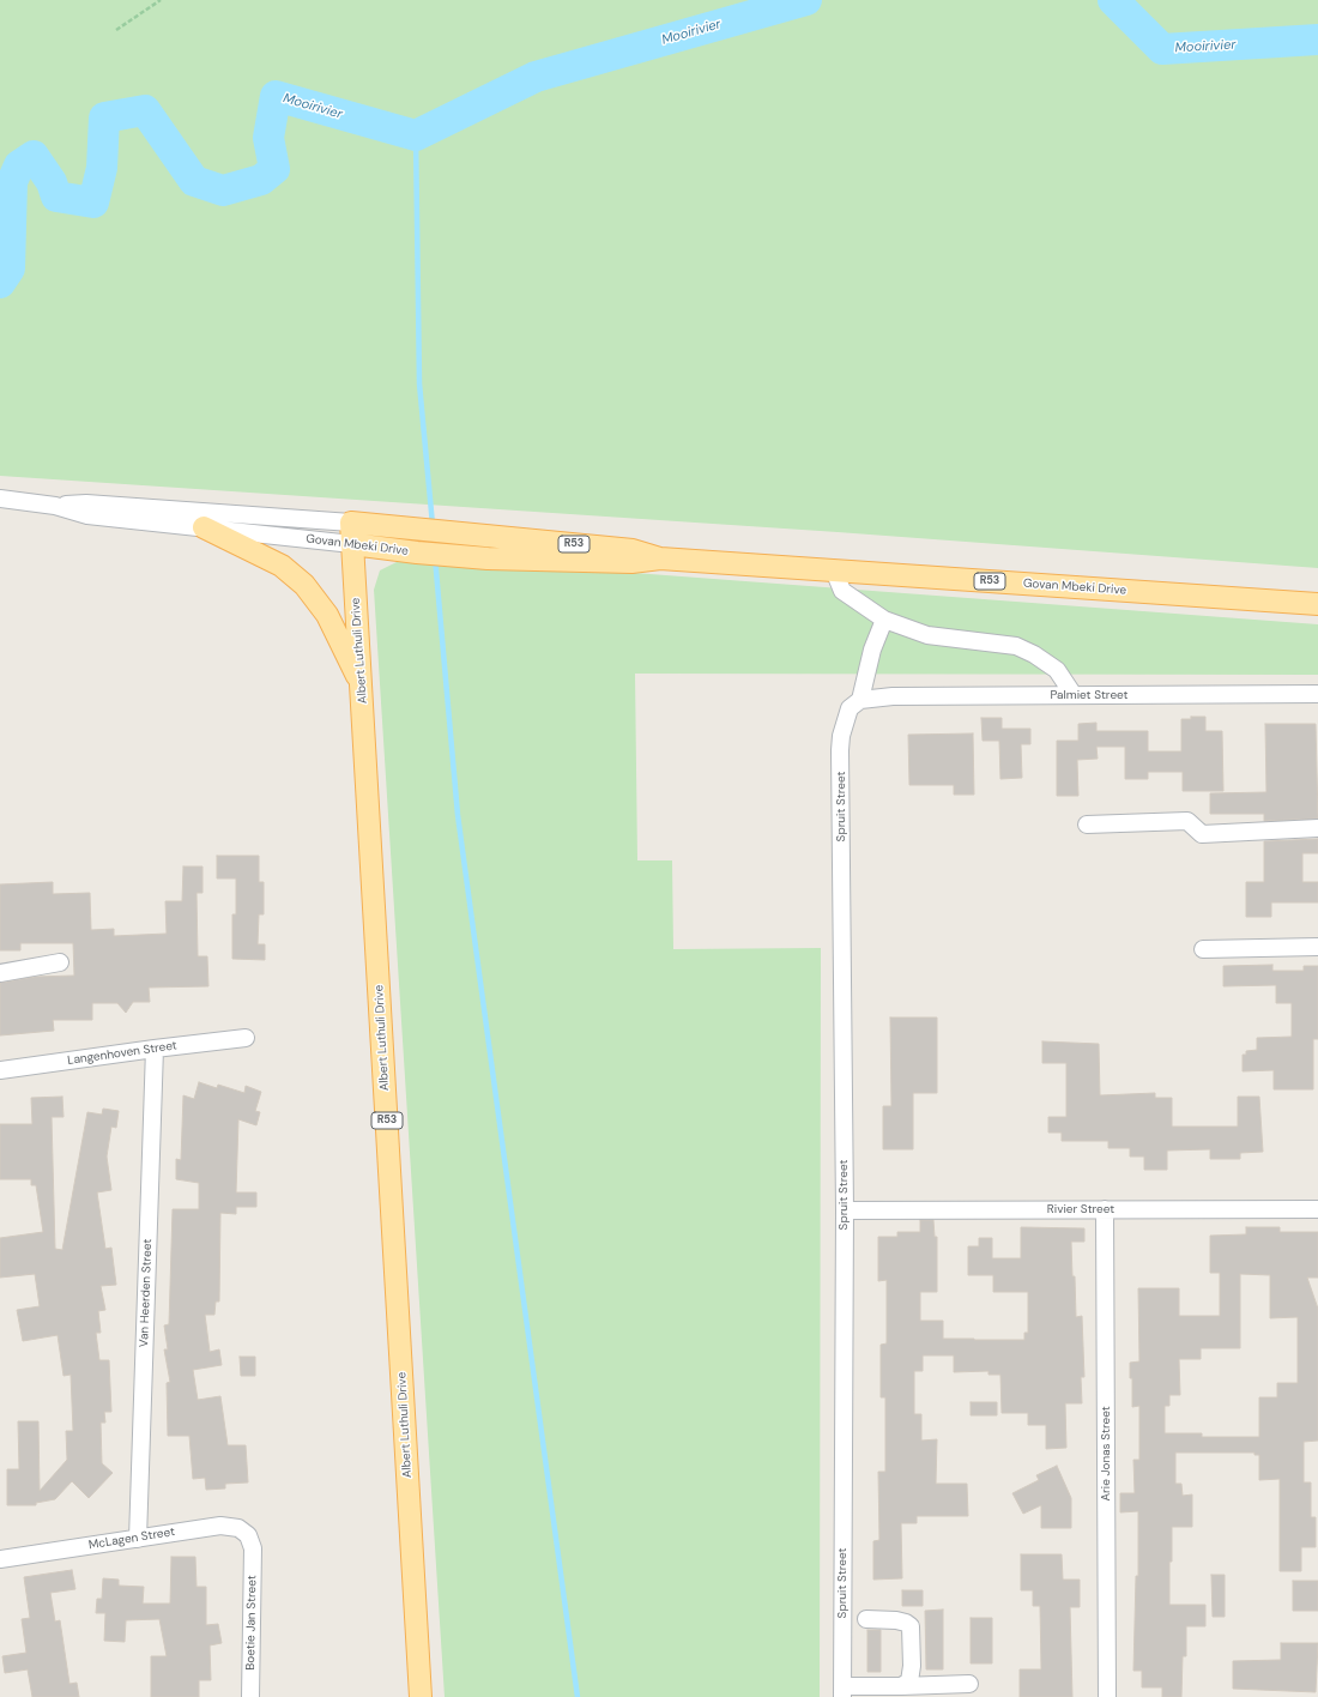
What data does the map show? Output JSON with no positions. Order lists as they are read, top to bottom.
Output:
{
  "streets": {
    "main road": ["R53", "Govan Mbeki Drive", "Albert Luthuli Drive"],
    "street": [
      "Palmiet Street",
      "Spruit Street",
      "Langenhoven Street",
      "Rivier Street",
      "Van Heerden Street",
      "Arie Jonas Street",
      "McLagen Street",
      "Boetie Jan Street"
    ]
  },
  "crossings": [
    ["Govan Mbeki Drive", "Albert Luthuli Drive"],
    ["Palmiet Street", "Spruit Street"],
    ["Spruit Street", "Rivier Street"],
    ["Langenhoven Street", "Van Heerden Street"],
    ["Rivier Street", "Arie Jonas Street"],
    ["Van Heerden Street", "McLagen Street"],
    ["McLagen Street", "Boetie Jan Street"]
  ],
  "water": ["Mooirivier"]
}
